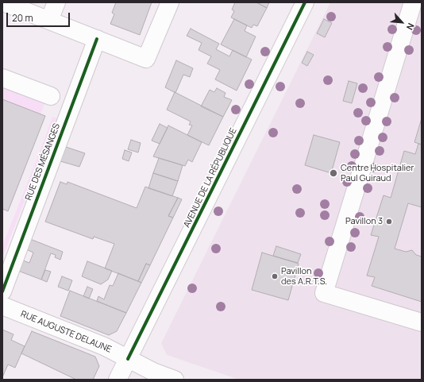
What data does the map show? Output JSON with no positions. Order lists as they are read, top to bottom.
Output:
{
  "streets": {
    "street": ["RUE DES MÉSANGES", "AVENUE DE LA RÉPUBLIQUE", "RUE AUGUSTE DELAUNE"]
  },
  "crossings": [
    ["AVENUE DE LA RÉPUBLIQUE", "RUE AUGUSTE DELAUNE"]
  ],
  "places": ["Centre Hospitalier Paul Guiraud", "Pavillon 3", "Pavillon des A.R.T.S."],
  "scale_bar": "20 m",
  "north": "bottom right"
}
